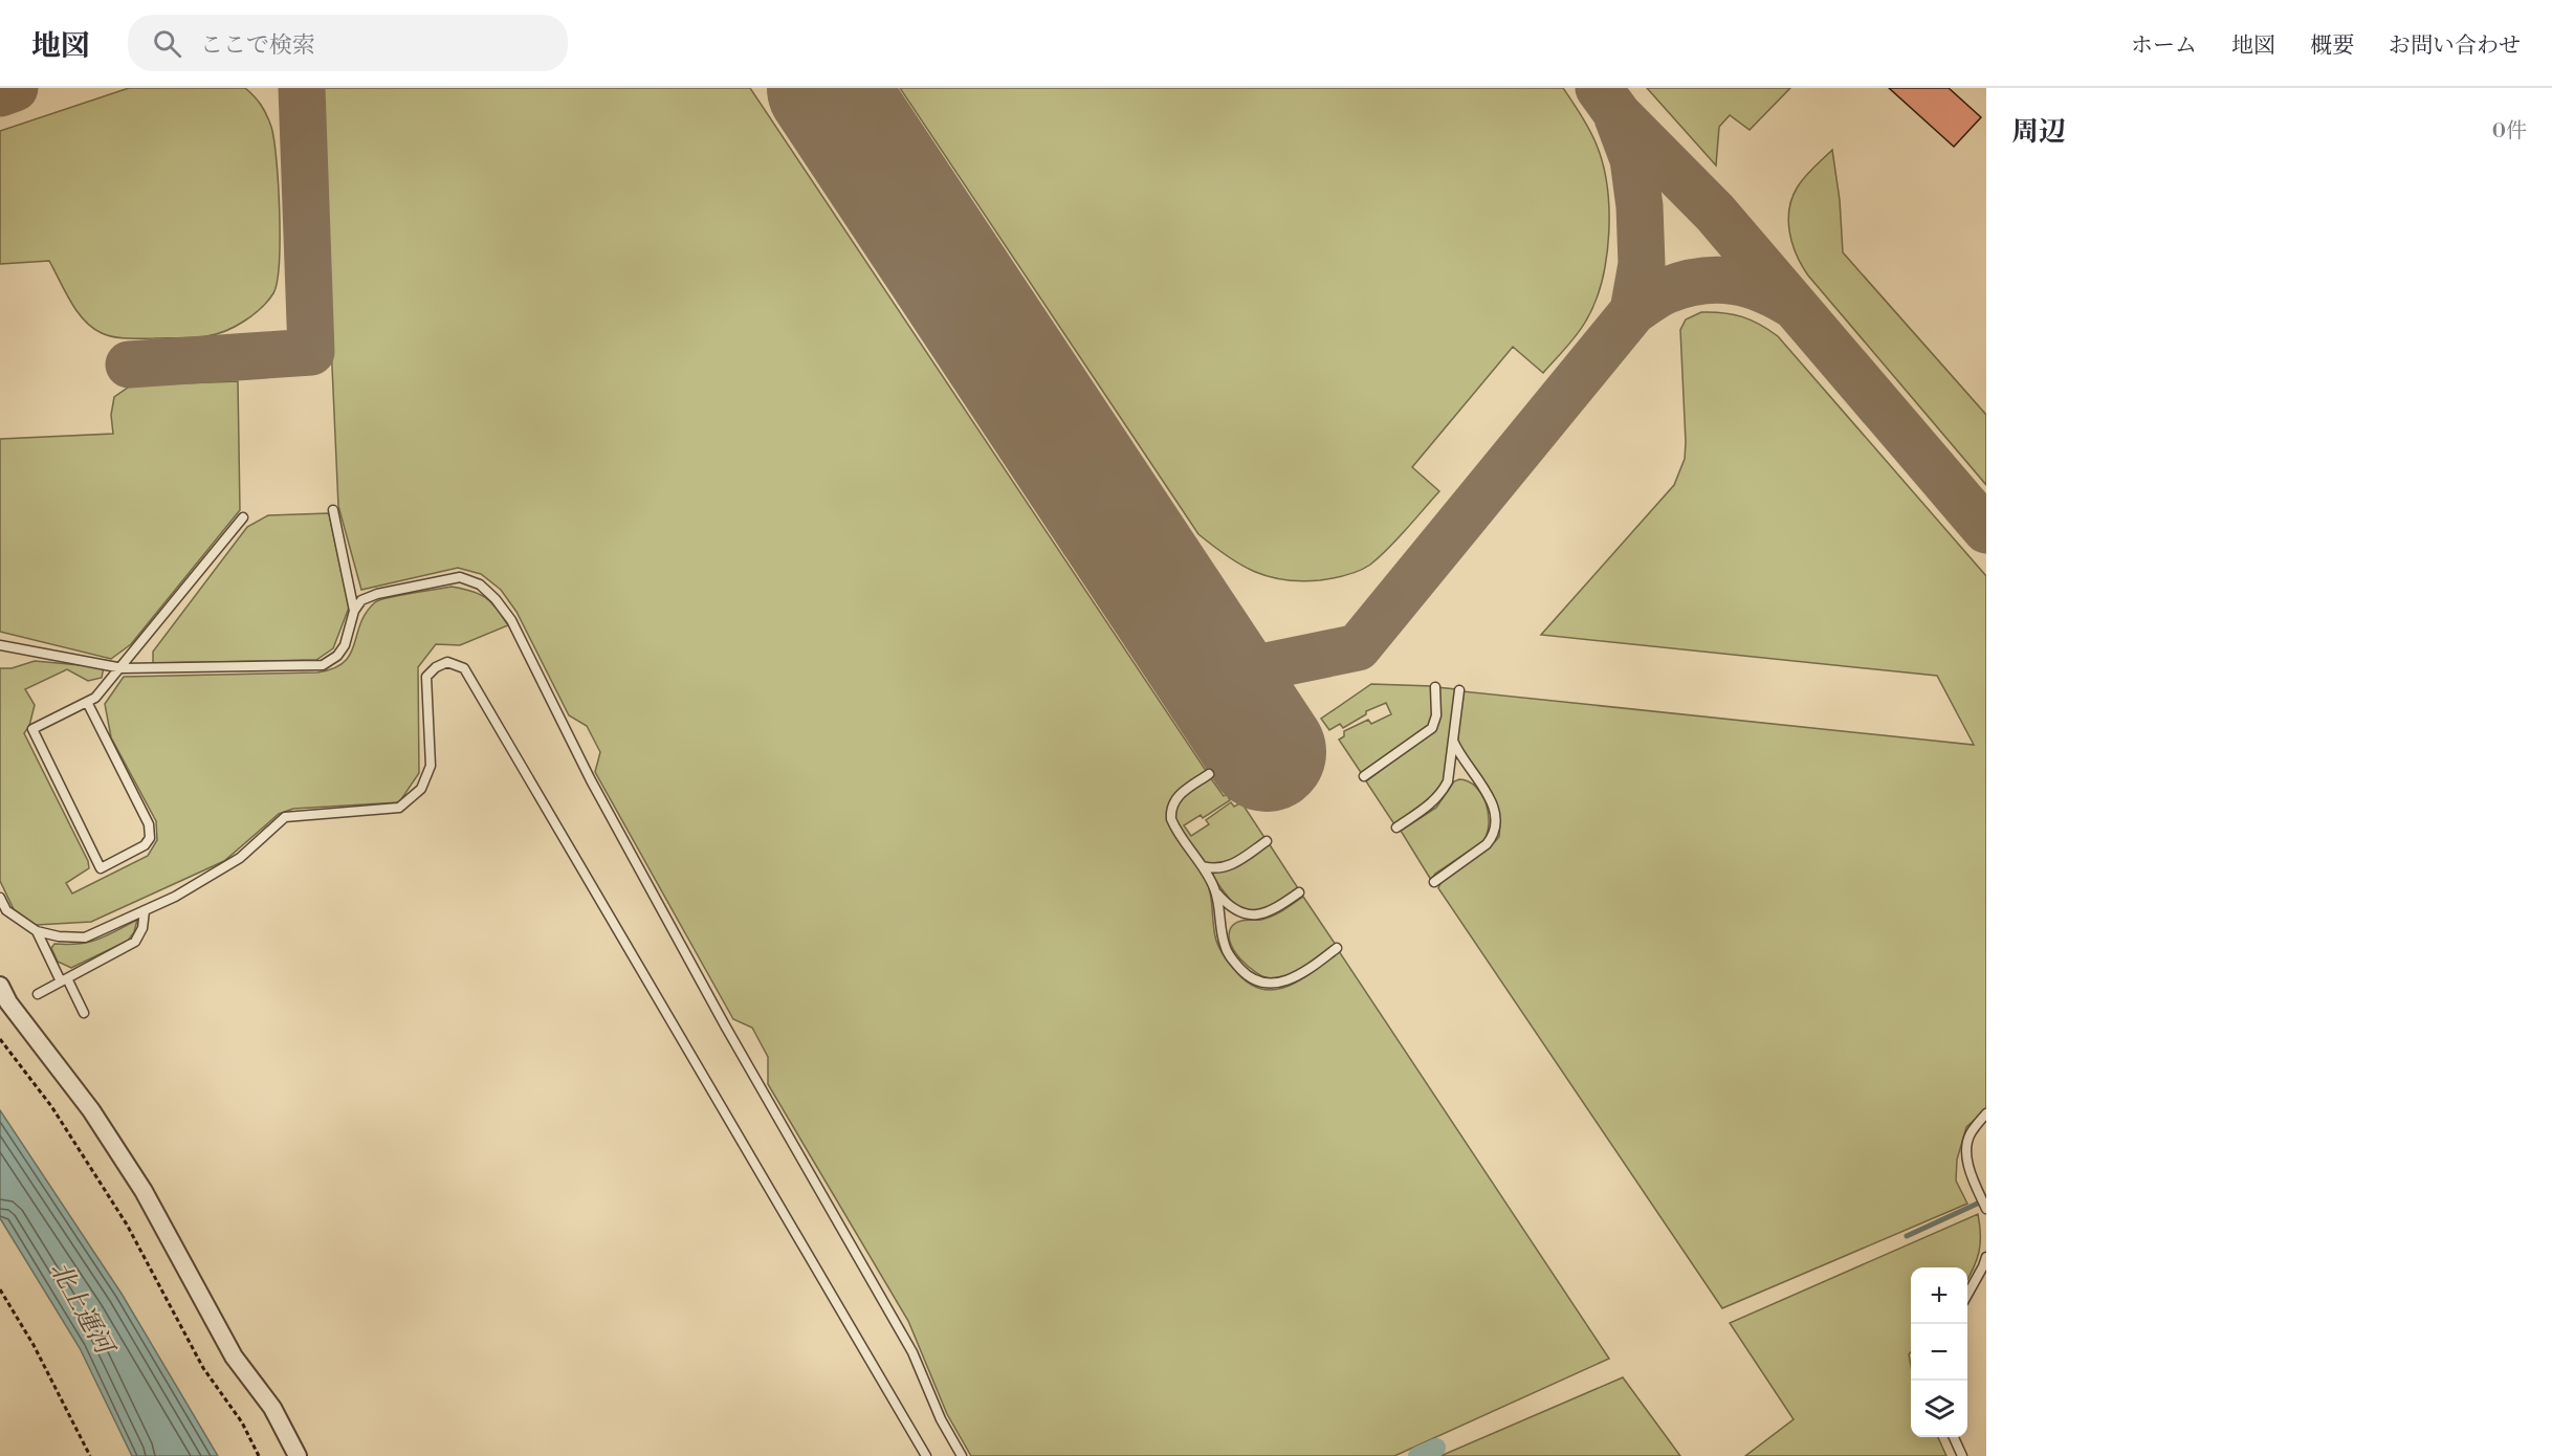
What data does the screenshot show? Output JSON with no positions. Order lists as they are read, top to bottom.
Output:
{
  "water": ["北上運河"],
  "page": {
    "header": "地図",
    "search": "ここで検索",
    "nav": [
      "ホーム",
      "地図",
      "概要",
      "お問い合わせ"
    ],
    "heading": ["周辺", "0件"],
    "map_buttons": ["+", "−"]
  }
}
